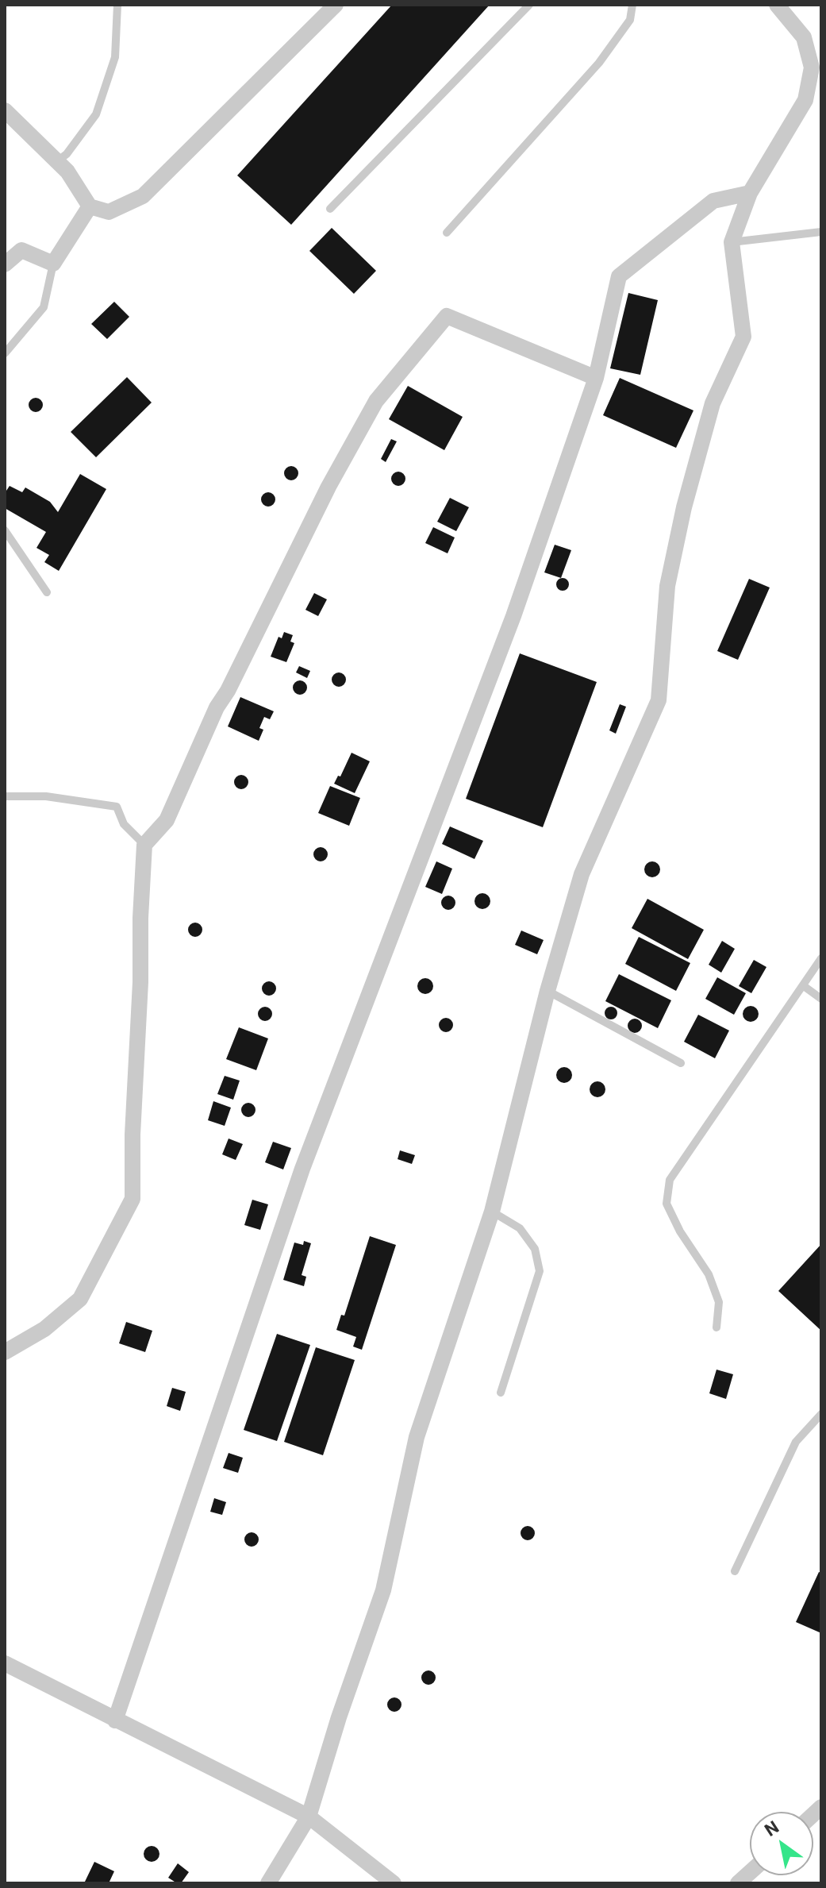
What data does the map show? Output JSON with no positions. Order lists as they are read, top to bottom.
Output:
{
  "north": "top left"
}
